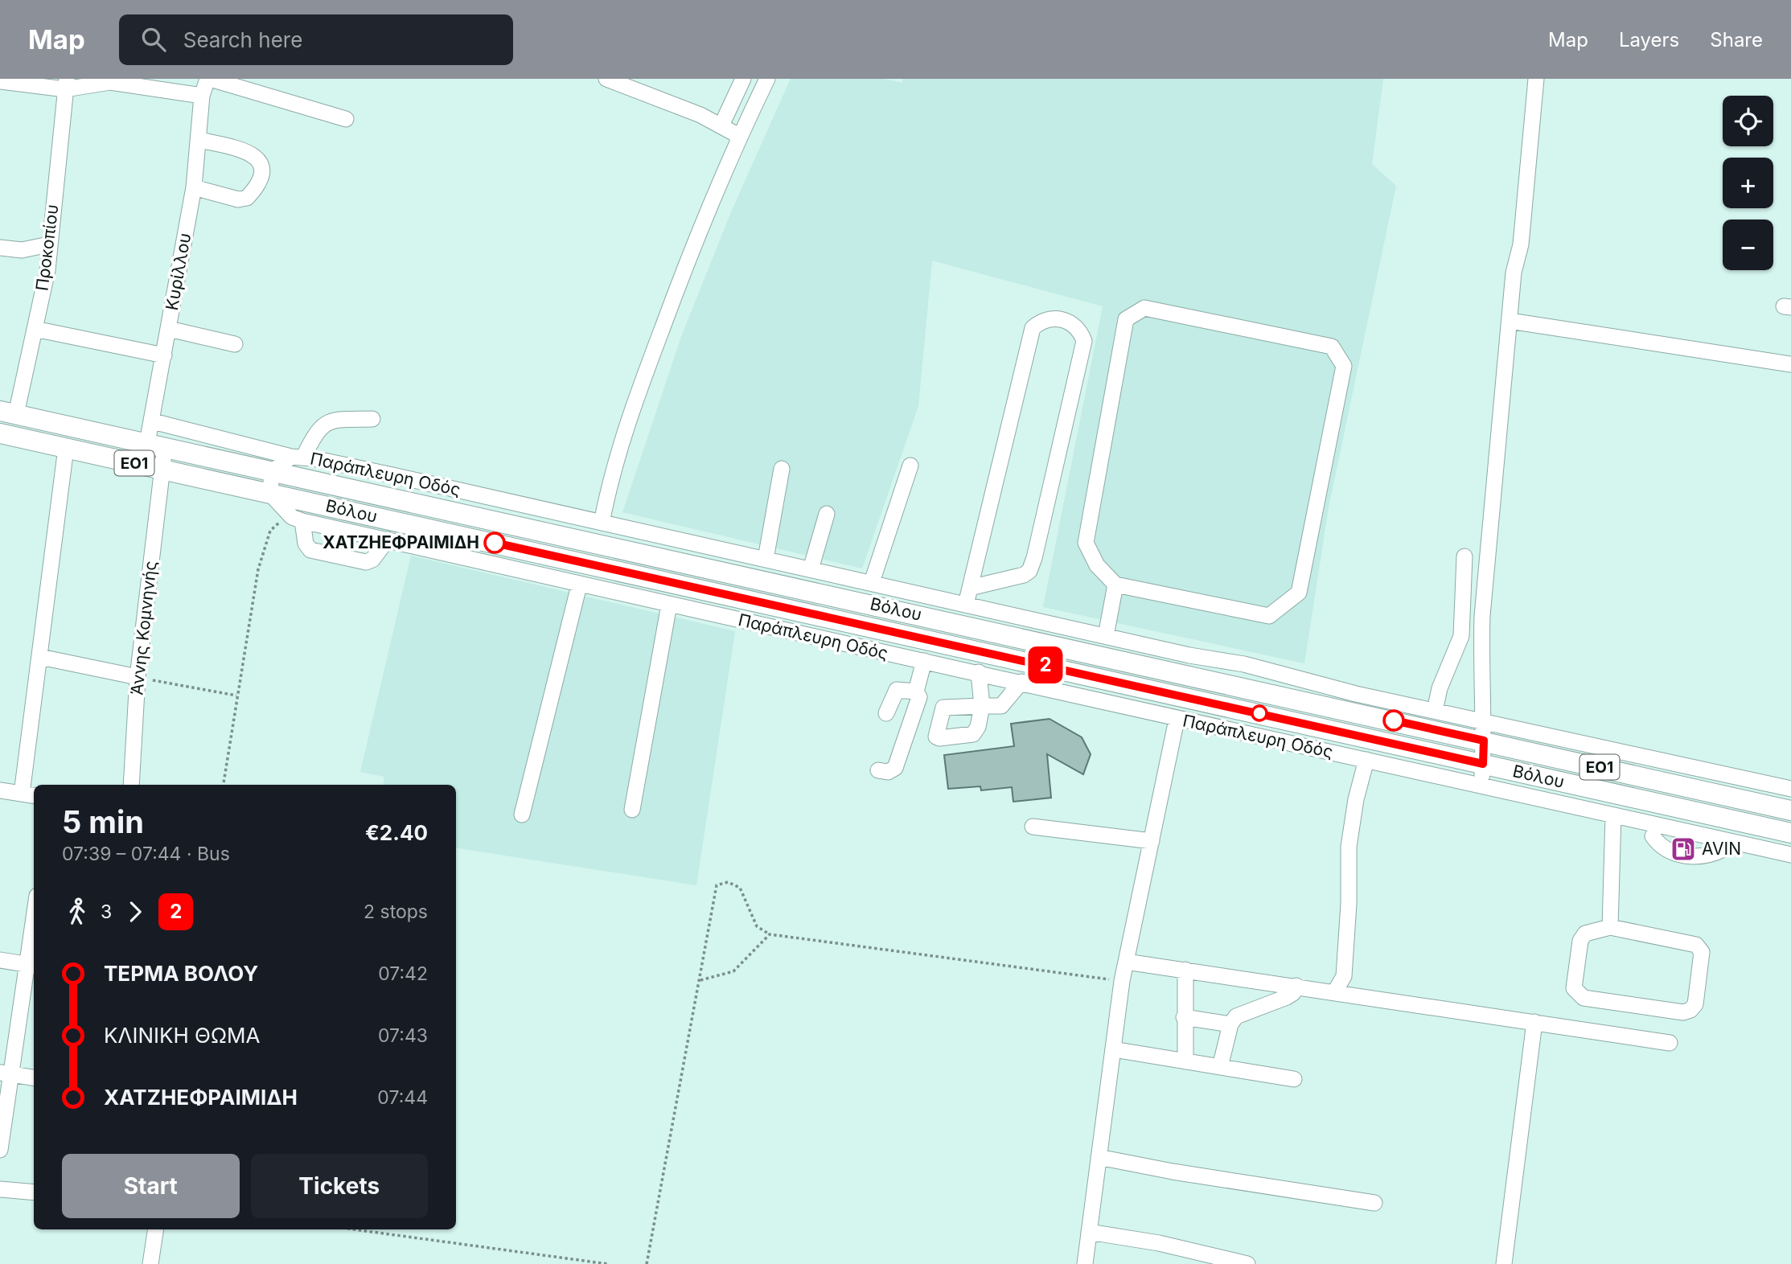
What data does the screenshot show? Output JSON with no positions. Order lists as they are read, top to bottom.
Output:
{
  "streets": {
    "main road": ["ΕΟ1", "Βόλου"],
    "street": [
      "Προκοπίου",
      "Κυρίλλου",
      "Παράπλευρη Οδός",
      "Άννης Κομνηνής"
    ]
  },
  "crossings": [
    ["Προκοπίου", "Βόλου"],
    ["Κυρίλλου", "Βόλου"],
    ["Κυρίλλου", "Άννης Κομνηνής"],
    ["Παράπλευρη Οδός", "Βόλου"],
    ["Βόλου", "Άννης Κομνηνής"]
  ],
  "places": {
    "other": ["ΧΑΤΖΗΕΦΡΑΙΜΙΔΗ"],
    "fuel station": ["AVIN"]
  },
  "lines": ["bus line 2"],
  "page": {
    "header": "Map",
    "search": "Search here",
    "nav": ["Map", "Layers", "Share"],
    "on_map": "2",
    "map_buttons": ["+", "−"],
    "heading": ["5 min", "07:39 – 07:44 · Bus", "€2.40"],
    "legs": ["3", "2", "2 stops"],
    "list": [
      {
        "name": "ΤΕΡΜΑ ΒΟΛΟΥ",
        "value": "07:42"
      },
      {
        "name": "ΚΛΙΝΙΚΗ ΘΩΜΑ",
        "value": "07:43"
      },
      {
        "name": "ΧΑΤΖΗΕΦΡΑΙΜΙΔΗ",
        "value": "07:44"
      }
    ],
    "buttons": ["Start", "Tickets"]
  }
}
